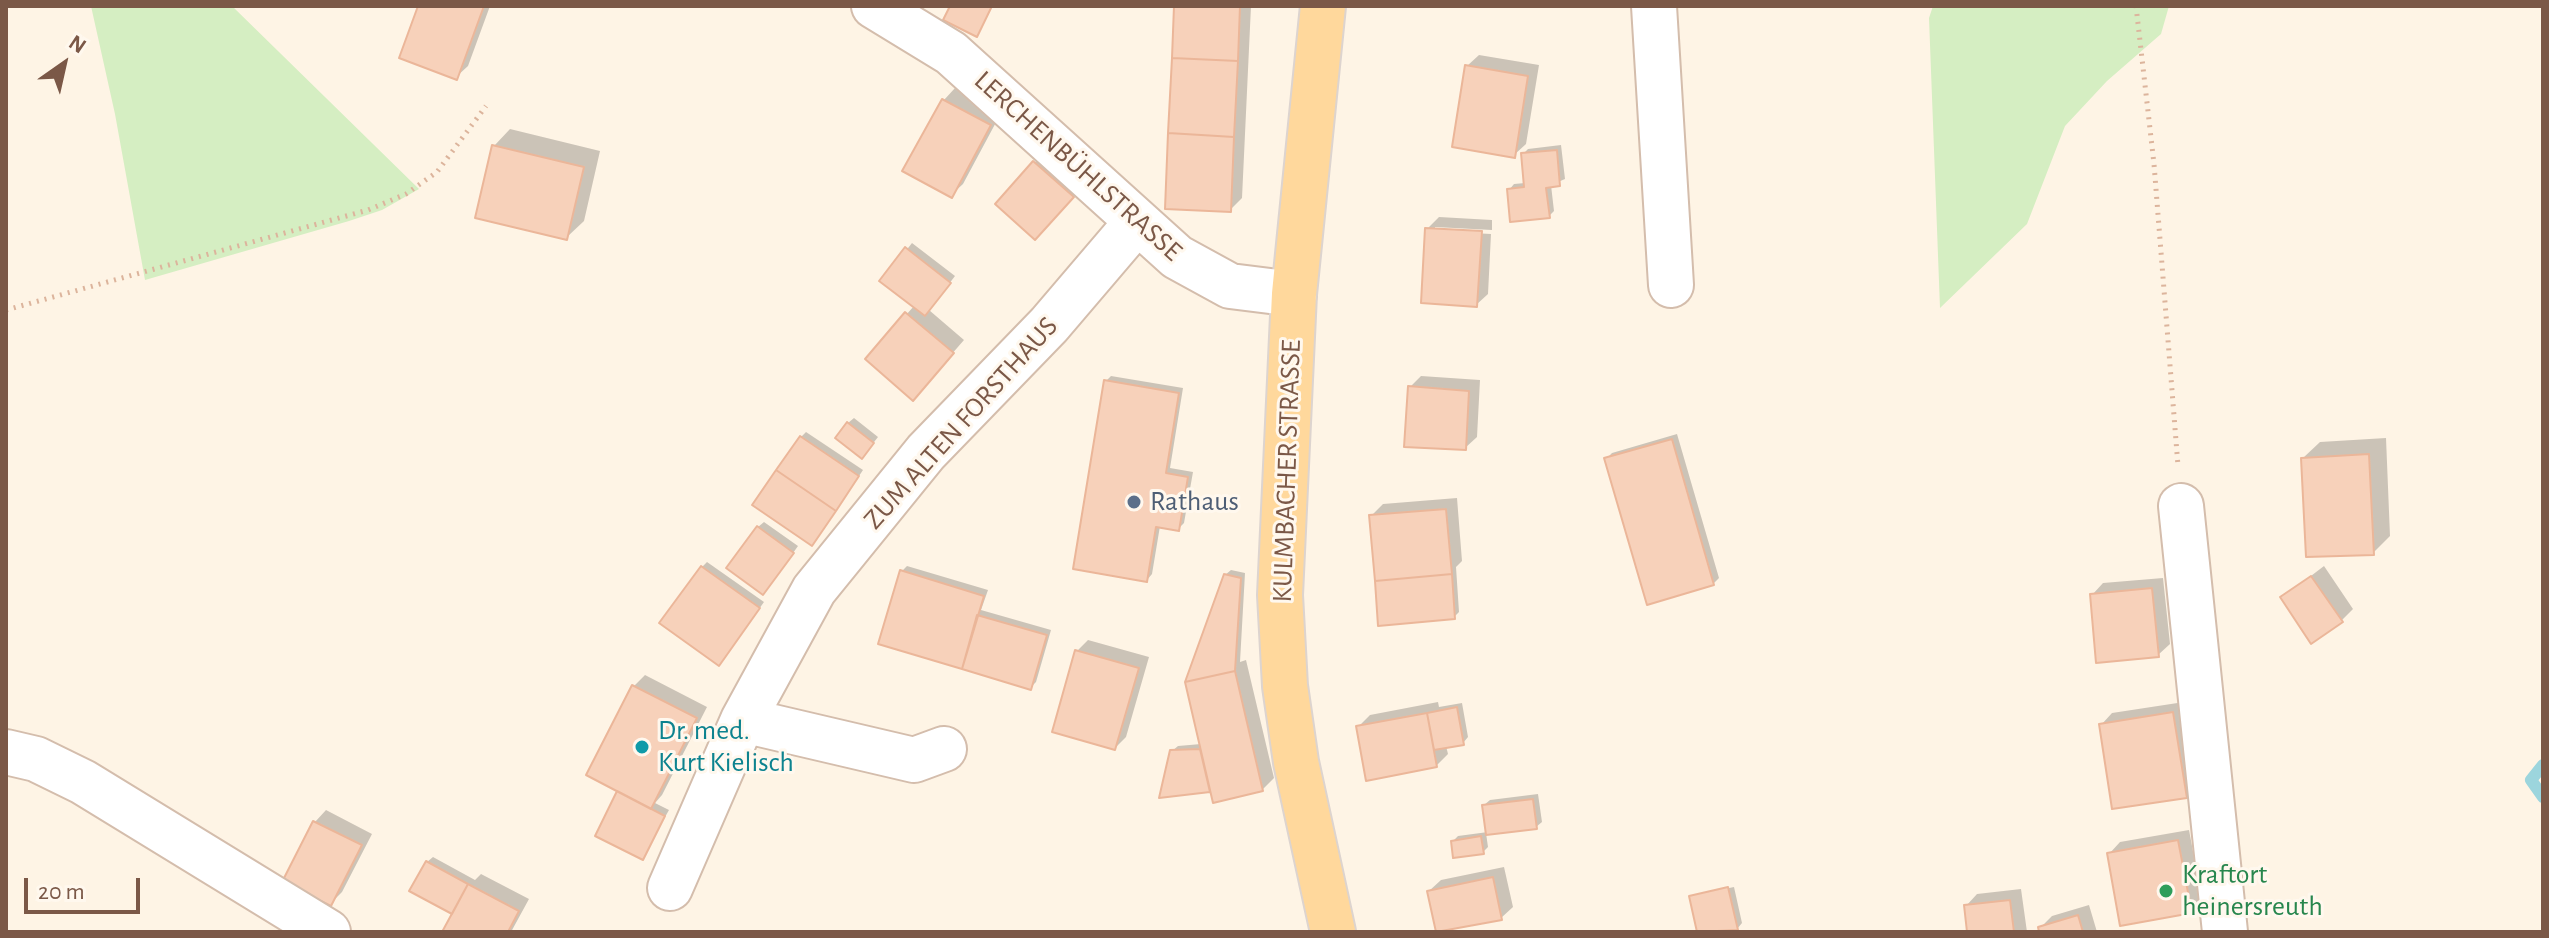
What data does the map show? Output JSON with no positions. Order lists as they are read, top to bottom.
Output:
{
  "streets": {
    "main road": ["KULMBACHER STRASSE"],
    "street": ["LERCHENBÜHLSTRASSE", "ZUM ALTEN FORSTHAUS"]
  },
  "crossings": [
    ["LERCHENBÜHLSTRASSE", "ZUM ALTEN FORSTHAUS"],
    ["LERCHENBÜHLSTRASSE", "KULMBACHER STRASSE"]
  ],
  "places": ["Rathaus", "Dr. med. Kurt Kielisch", "Kraftort heinersreuth"],
  "scale_bar": "20 m",
  "north": "top right"
}
